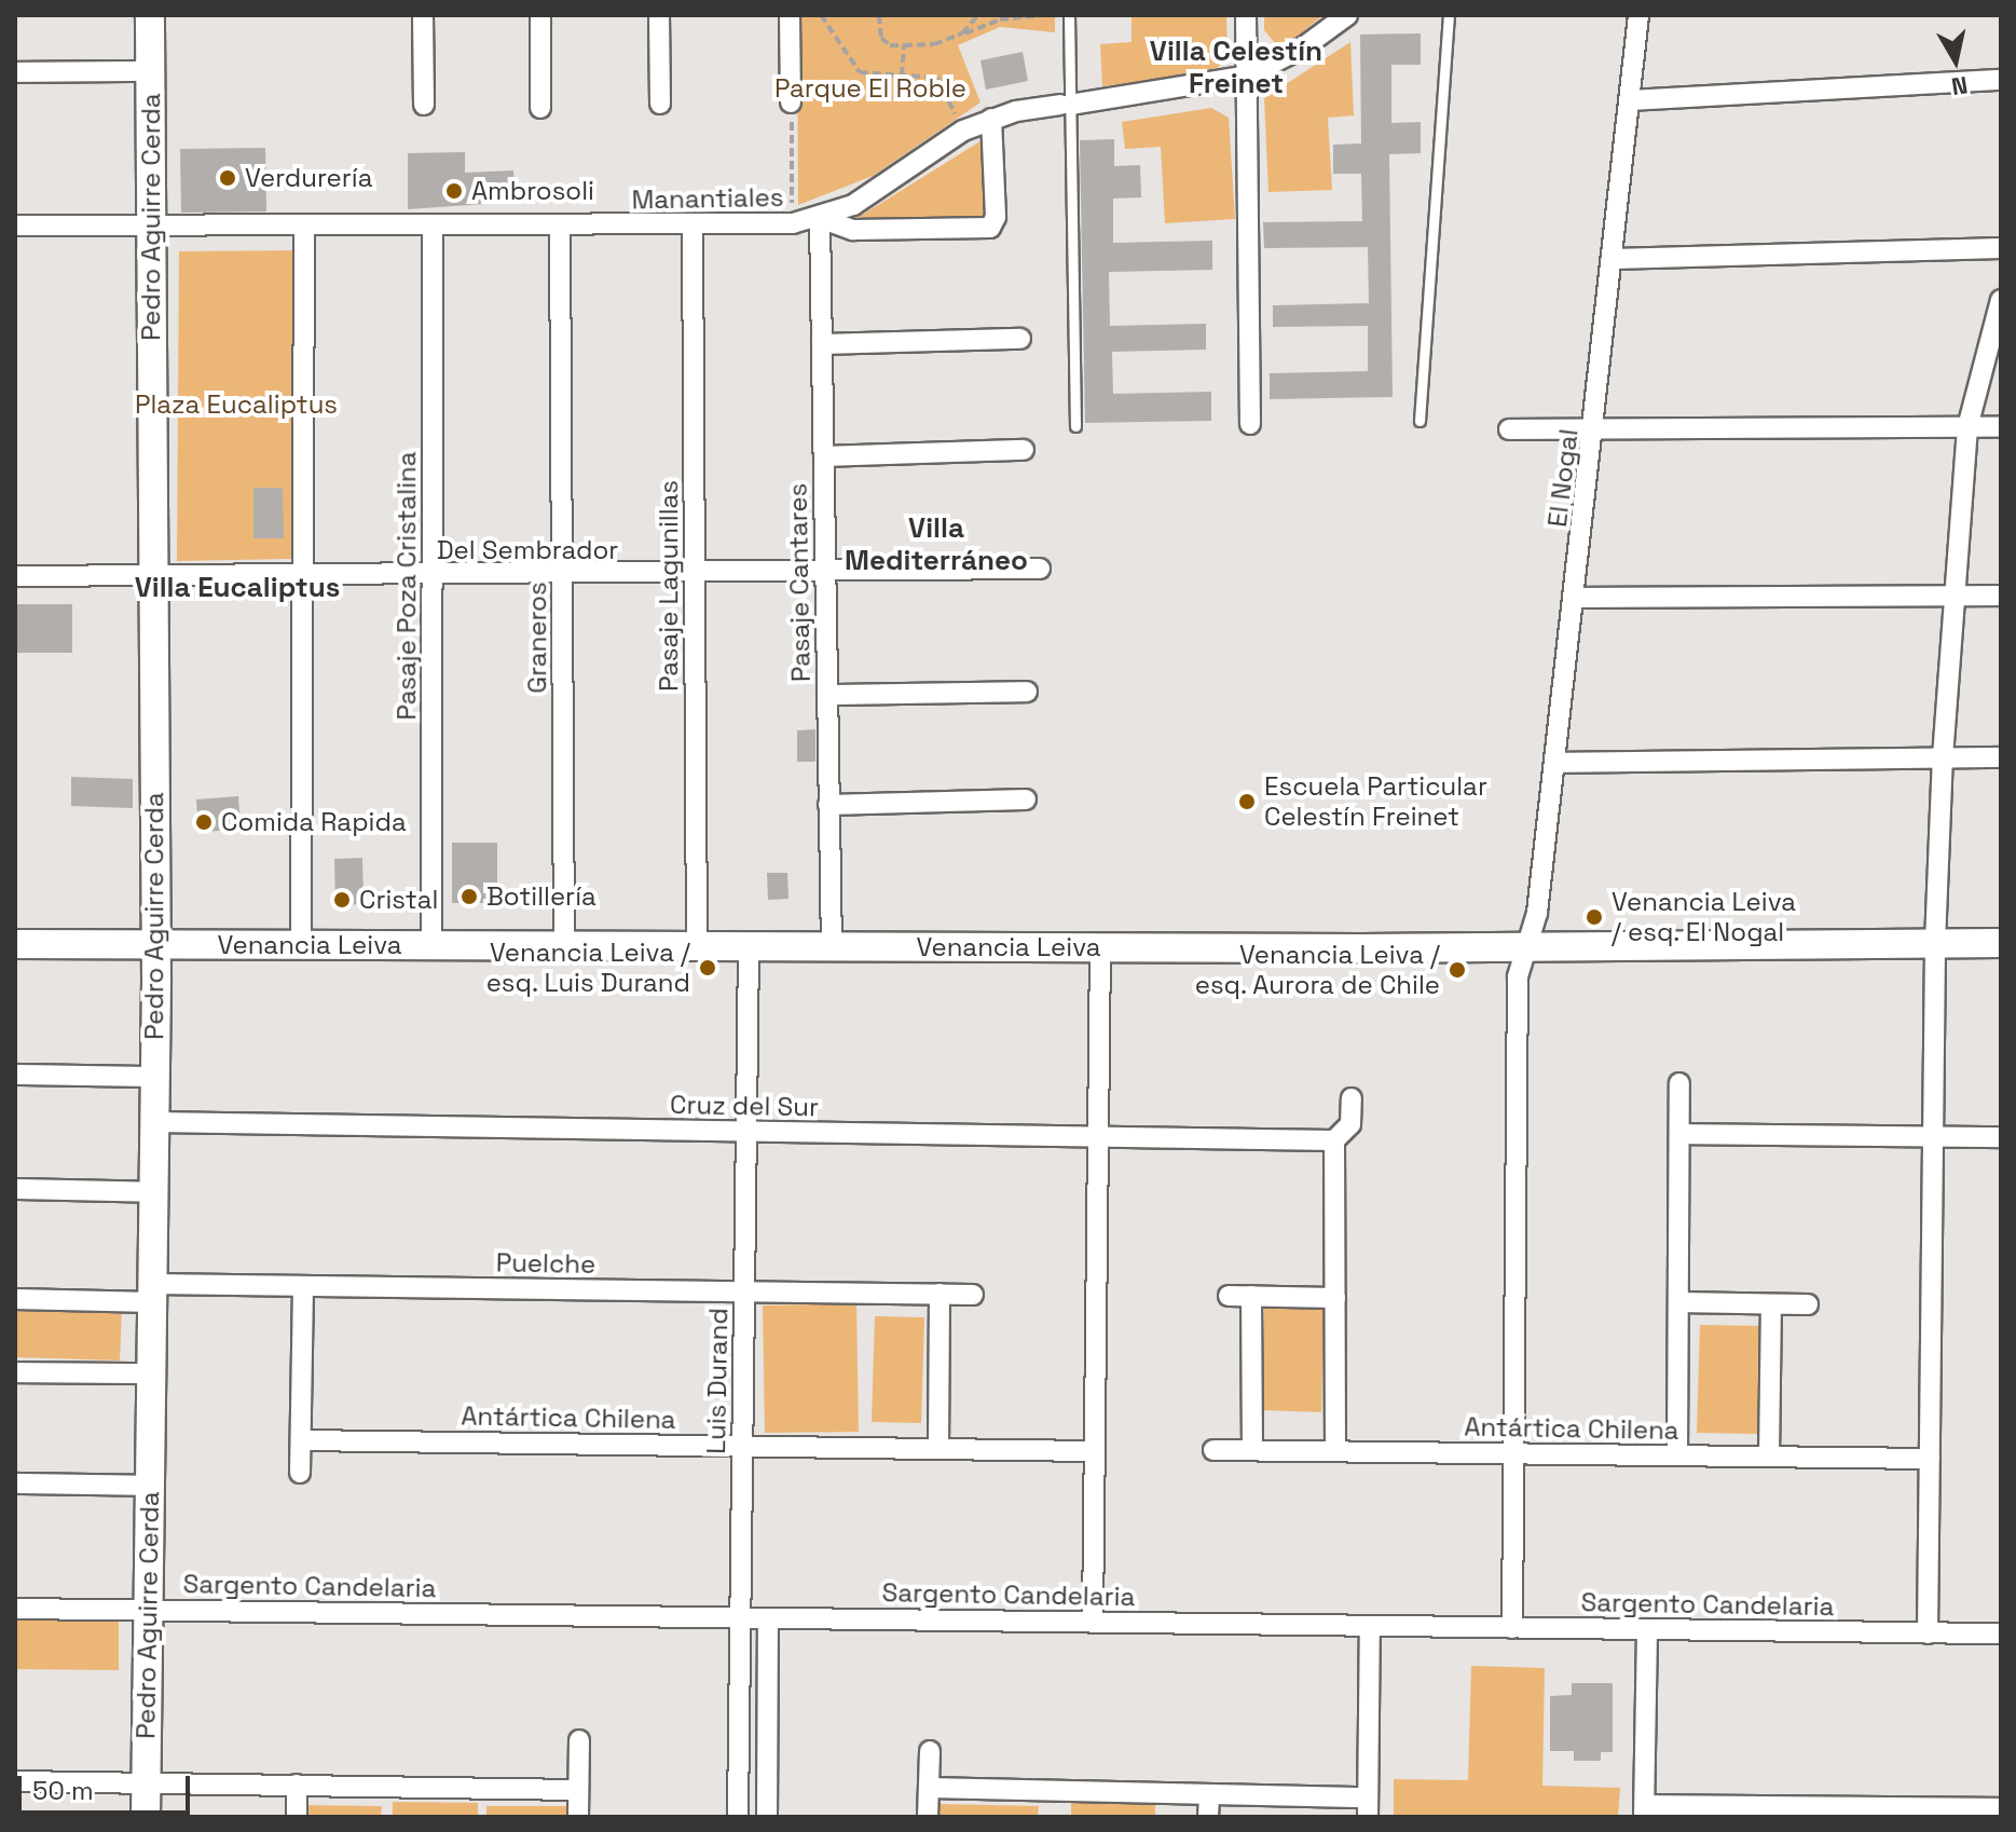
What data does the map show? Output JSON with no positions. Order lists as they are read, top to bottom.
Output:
{
  "streets": {
    "street": [
      "Manantiales",
      "Pedro Aguirre Cerda",
      "El Nogal",
      "Del Sembrador",
      "Pasaje Cantares",
      "Pasaje Poza Cristalina",
      "Pasaje Lagunillas",
      "Graneros",
      "Venancia Leiva",
      "Cruz del Sur",
      "Puelche",
      "Luis Durand",
      "Antártica Chilena",
      "Sargento Candelaria"
    ]
  },
  "crossings": [
    ["Manantiales", "Pedro Aguirre Cerda"],
    ["Manantiales", "Pasaje Cantares"],
    ["Manantiales", "Pasaje Poza Cristalina"],
    ["Manantiales", "Pasaje Lagunillas"],
    ["Manantiales", "Graneros"],
    ["Pedro Aguirre Cerda", "Del Sembrador"],
    ["Pedro Aguirre Cerda", "Venancia Leiva"],
    ["Pedro Aguirre Cerda", "Cruz del Sur"],
    ["Pedro Aguirre Cerda", "Puelche"],
    ["Pedro Aguirre Cerda", "Sargento Candelaria"],
    ["El Nogal", "Venancia Leiva"],
    ["El Nogal", "Antártica Chilena"],
    ["El Nogal", "Sargento Candelaria"],
    ["Del Sembrador", "Pasaje Cantares"],
    ["Del Sembrador", "Pasaje Poza Cristalina"],
    ["Del Sembrador", "Pasaje Lagunillas"],
    ["Del Sembrador", "Graneros"],
    ["Pasaje Cantares", "Venancia Leiva"],
    ["Pasaje Poza Cristalina", "Venancia Leiva"],
    ["Pasaje Lagunillas", "Venancia Leiva"],
    ["Graneros", "Venancia Leiva"],
    ["Venancia Leiva", "Luis Durand"],
    ["Cruz del Sur", "Luis Durand"],
    ["Puelche", "Luis Durand"],
    ["Luis Durand", "Antártica Chilena"],
    ["Luis Durand", "Sargento Candelaria"]
  ],
  "districts": ["Villa Celestín Freinet", "Villa Mediterráneo", "Villa Eucaliptus"],
  "parks": ["Parque El Roble", "Plaza Eucaliptus"],
  "places": [
    "Verdurería",
    "Ambrosoli",
    "Escuela Particular Celestín Freinet",
    "Comida Rapida",
    "Botillería",
    "Cristal",
    "Venancia Leiva / esq. El Nogal",
    "Venancia Leiva / esq. Luis Durand",
    "Venancia Leiva / esq. Aurora de Chile"
  ],
  "scale_bar": "50 m",
  "north": "bottom"
}
